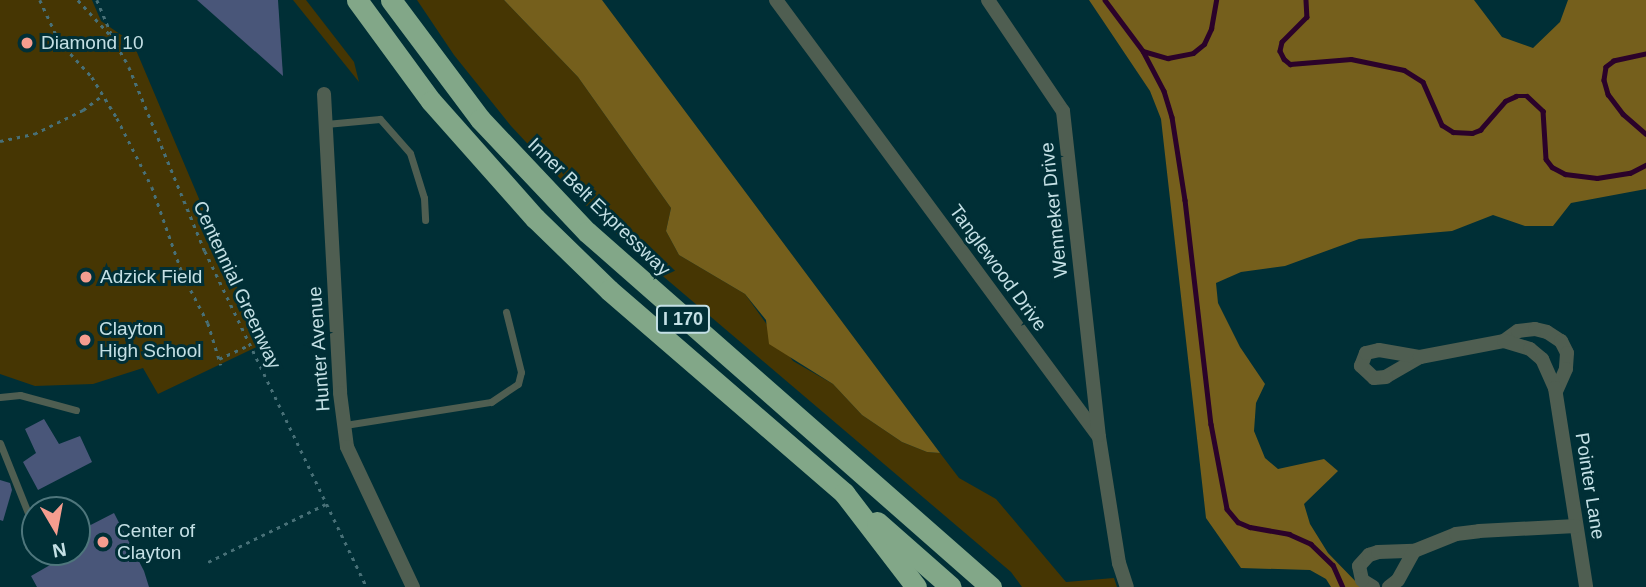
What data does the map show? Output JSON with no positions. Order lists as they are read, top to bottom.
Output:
{
  "streets": {
    "highway": ["Inner Belt Expressway", "I 170"],
    "street": [
      "Wenneker Drive",
      "Tanglewood Drive",
      "Hunter Avenue",
      "Pointer Lane"
    ],
    "path": ["Centennial Greenway"]
  },
  "crossings": [
    ["Wenneker Drive", "Tanglewood Drive"]
  ],
  "places": [
    "Diamond 10",
    "Adzick Field",
    "Clayton High School",
    "Center of Clayton"
  ],
  "north": "bottom"
}
